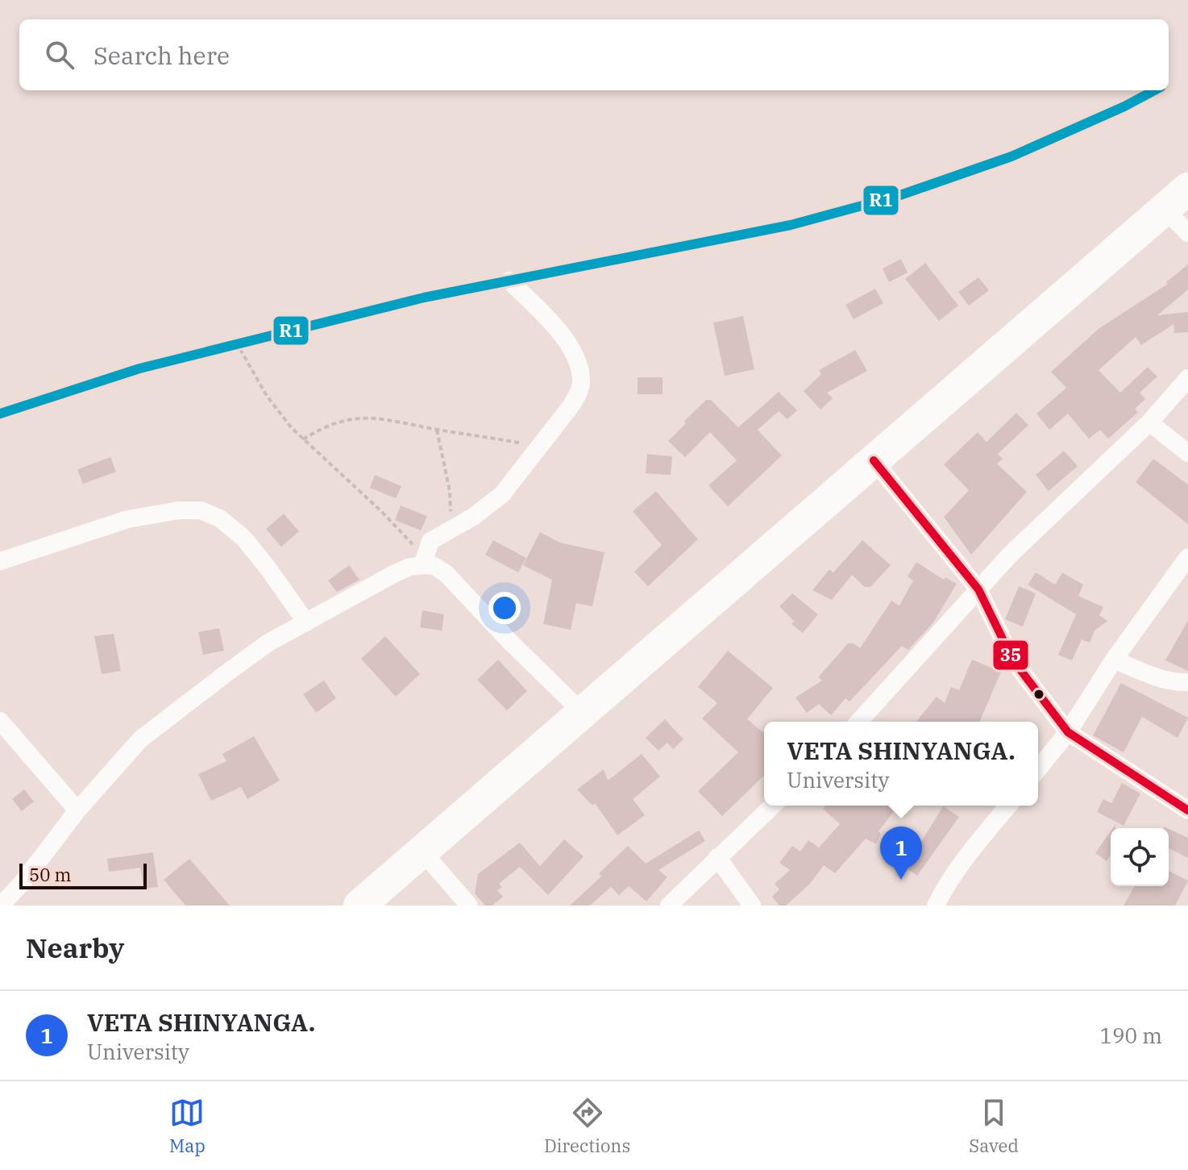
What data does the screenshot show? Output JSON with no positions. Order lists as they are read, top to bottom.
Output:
{
  "lines": ["transit line R1", "transit line 35"],
  "scale_bar": "50 m",
  "page": {
    "search": "Search here",
    "popup": ["VETA SHINYANGA.", "University"],
    "pins": "1",
    "scale": "50 m",
    "heading": "Nearby",
    "list": [
      {
        "mark": "1",
        "name": "VETA SHINYANGA.",
        "note": "University",
        "value": "190 m"
      }
    ],
    "nav": ["Map", "Directions", "Saved"]
  }
}
